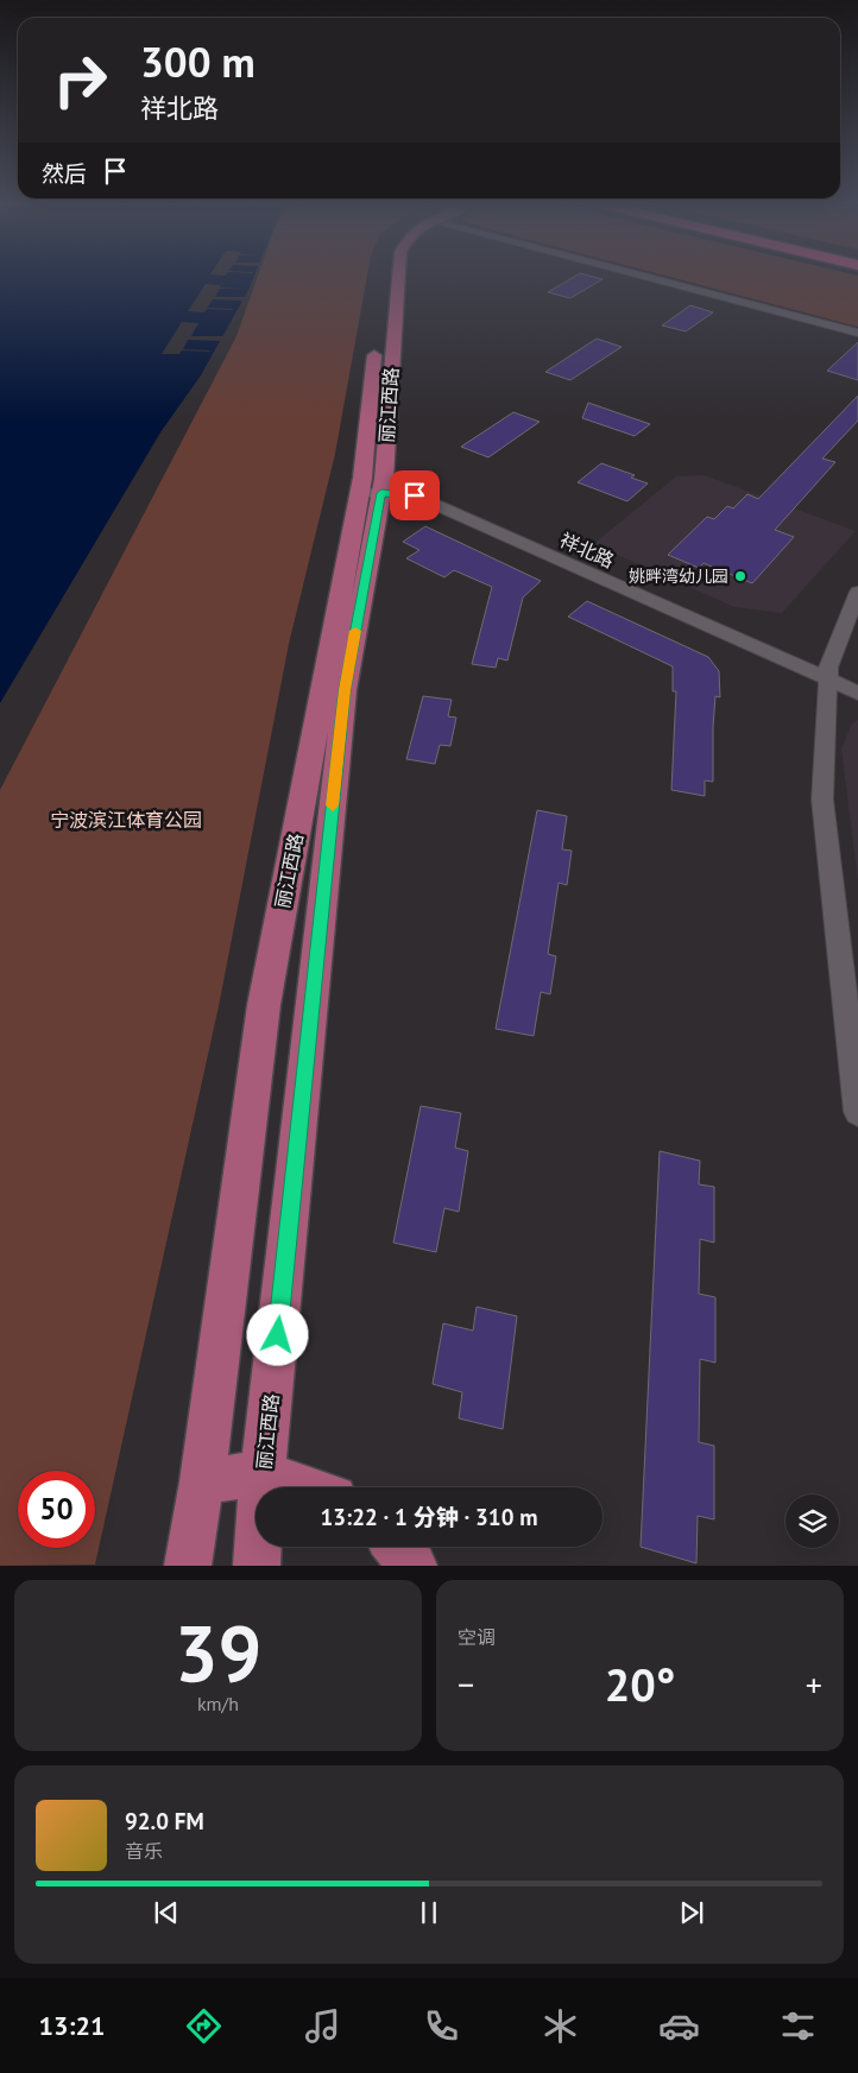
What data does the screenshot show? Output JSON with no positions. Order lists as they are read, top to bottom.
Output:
{
  "streets": {
    "main road": ["丽江西路"],
    "street": ["祥北路"]
  },
  "crossings": [
    ["丽江西路", "祥北路"]
  ],
  "parks": ["宁波滨江体育公园"],
  "places": ["姚畔湾幼儿园"],
  "page": {
    "turn": ["300 m", "祥北路"],
    "then": "然后",
    "limit": "50",
    "trip": "13:22 · 1 分钟 · 310 m",
    "tile": [
      ["39", "km/h"],
      "空调"
    ],
    "heat": ["−", "20°", "+"],
    "song": ["92.0 FM", "音乐"],
    "tabs": "13:21"
  }
}
